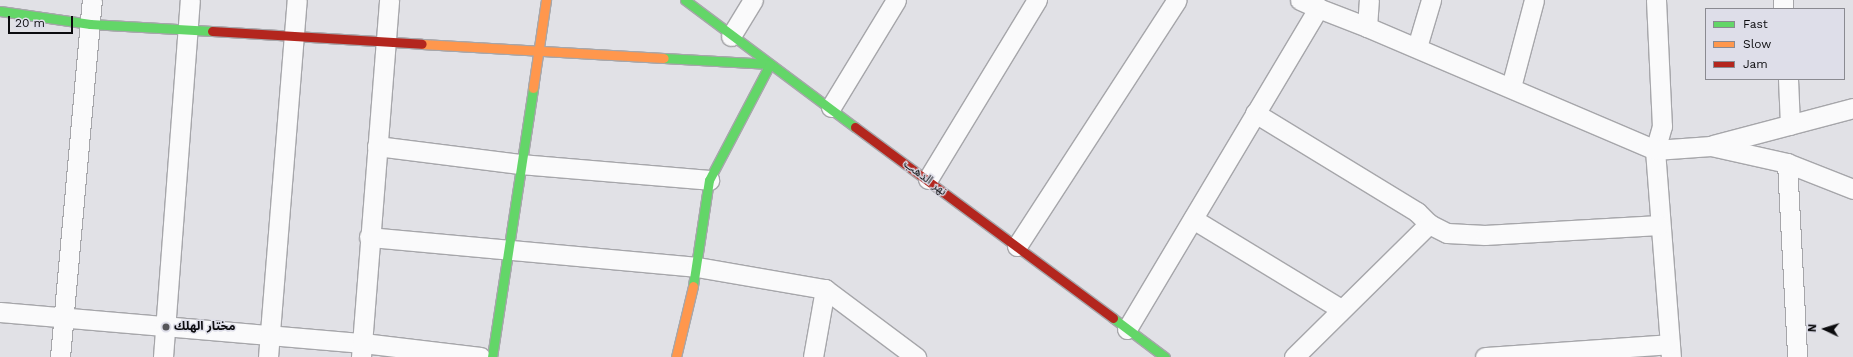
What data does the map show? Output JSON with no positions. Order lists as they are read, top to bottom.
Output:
{
  "streets": {
    "street": ["نهر الدهب"]
  },
  "places": ["مختار الهلك"],
  "legend": ["Fast", "Slow", "Jam"],
  "scale_bar": "20 m",
  "north": "left"
}
